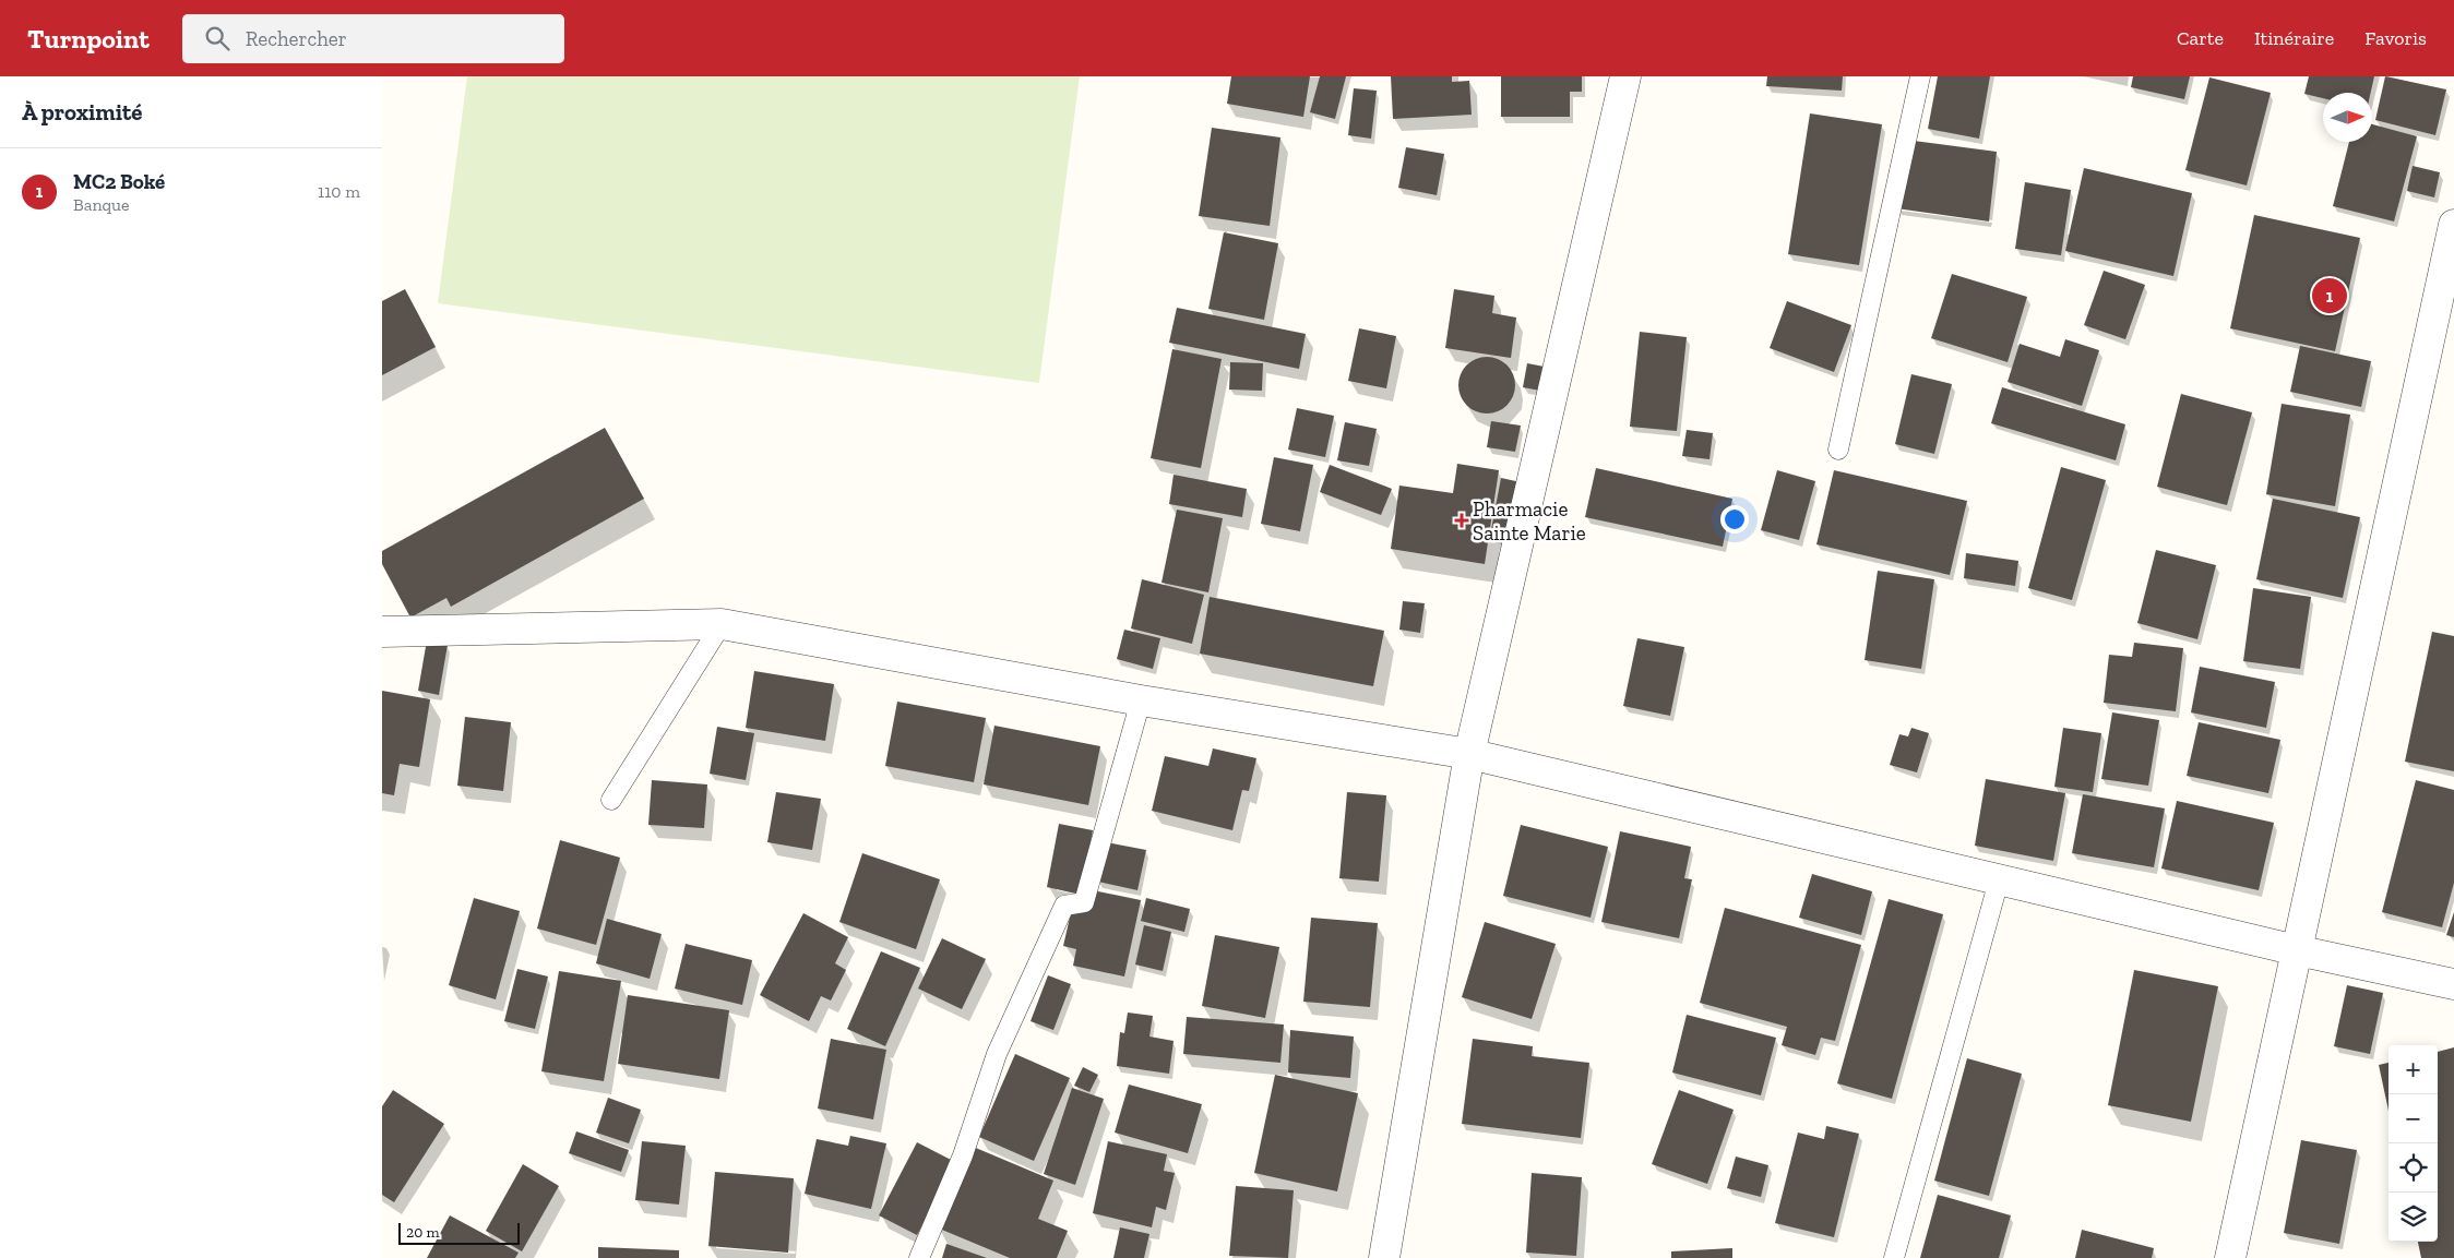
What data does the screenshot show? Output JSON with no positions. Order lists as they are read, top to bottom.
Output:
{
  "places": {
    "health": ["Pharmacie Sainte Marie"]
  },
  "scale_bar": "20 m",
  "north": "right",
  "page": {
    "header": "Turnpoint",
    "search": "Rechercher",
    "nav": ["Carte", "Itinéraire", "Favoris"],
    "heading": "À proximité",
    "list": [
      {
        "mark": "1",
        "name": "MC2 Boké",
        "note": "Banque",
        "value": "110 m"
      }
    ],
    "pins": "1",
    "map_buttons": ["+", "−"],
    "scale": "20 m"
  }
}
